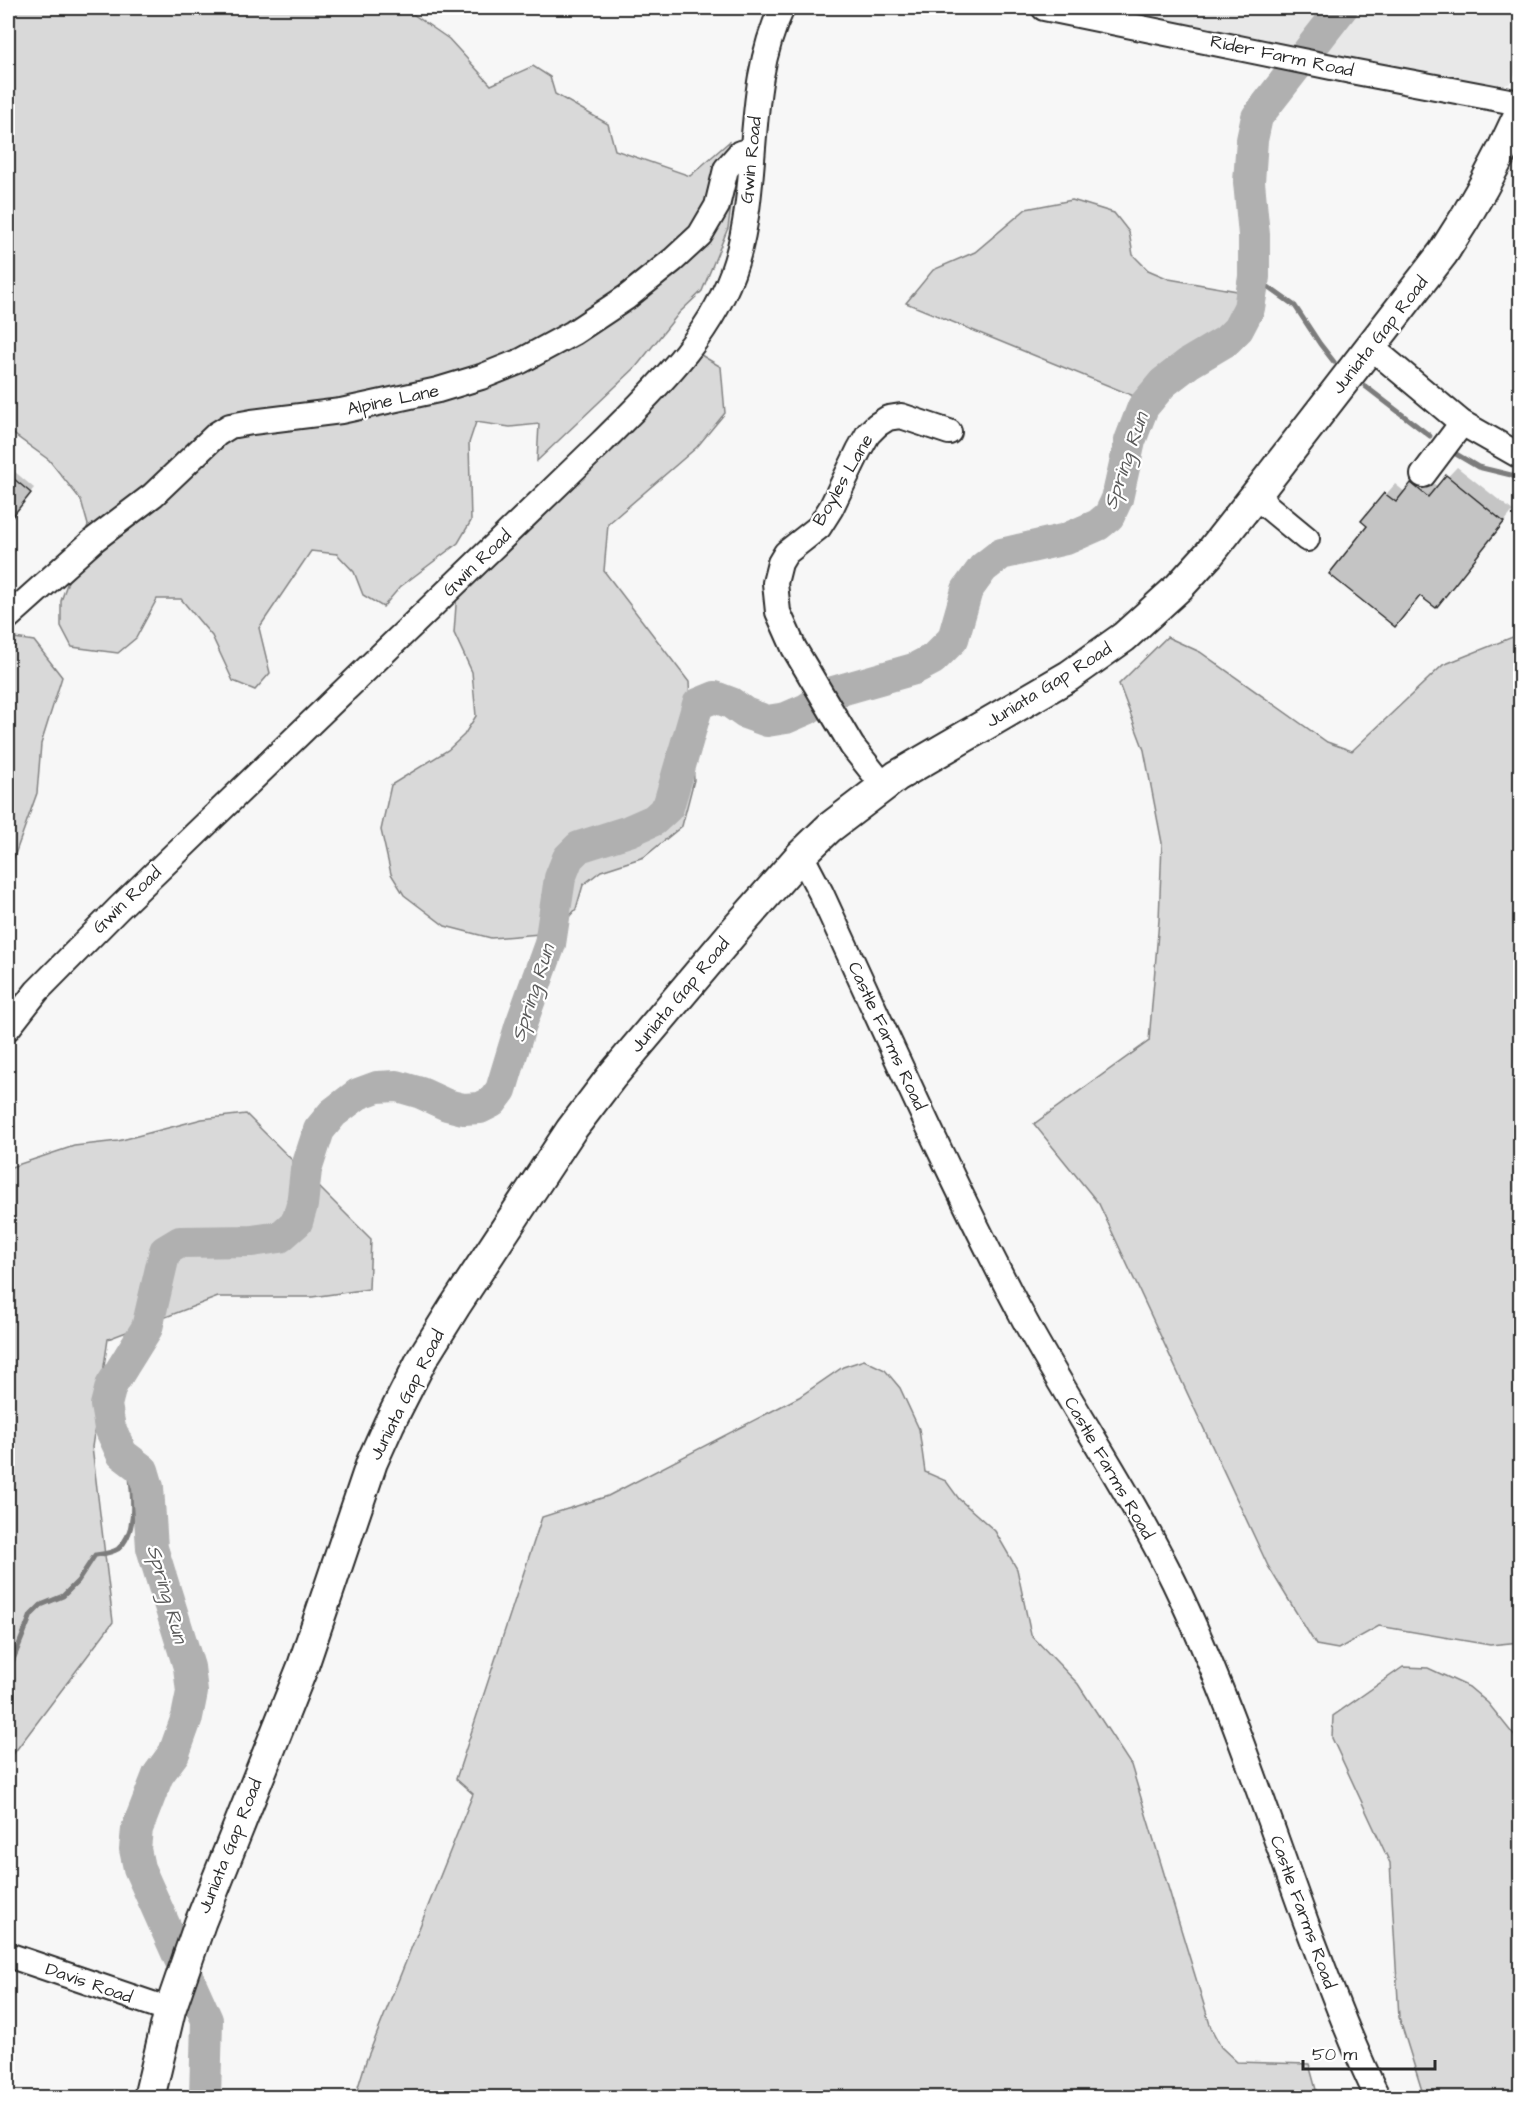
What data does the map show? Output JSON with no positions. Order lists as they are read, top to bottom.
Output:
{
  "streets": {
    "main road": ["Juniata Gap Road"],
    "street": [
      "Rider Farm Road",
      "Gwin Road",
      "Alpine Lane",
      "Boyles Lane",
      "Castle Farms Road",
      "Davis Road"
    ]
  },
  "crossings": [
    ["Gwin Road", "Alpine Lane"],
    ["Juniata Gap Road", "Boyles Lane"],
    ["Juniata Gap Road", "Castle Farms Road"],
    ["Juniata Gap Road", "Davis Road"]
  ],
  "water": ["Spring Run"],
  "scale_bar": "50 m"
}
